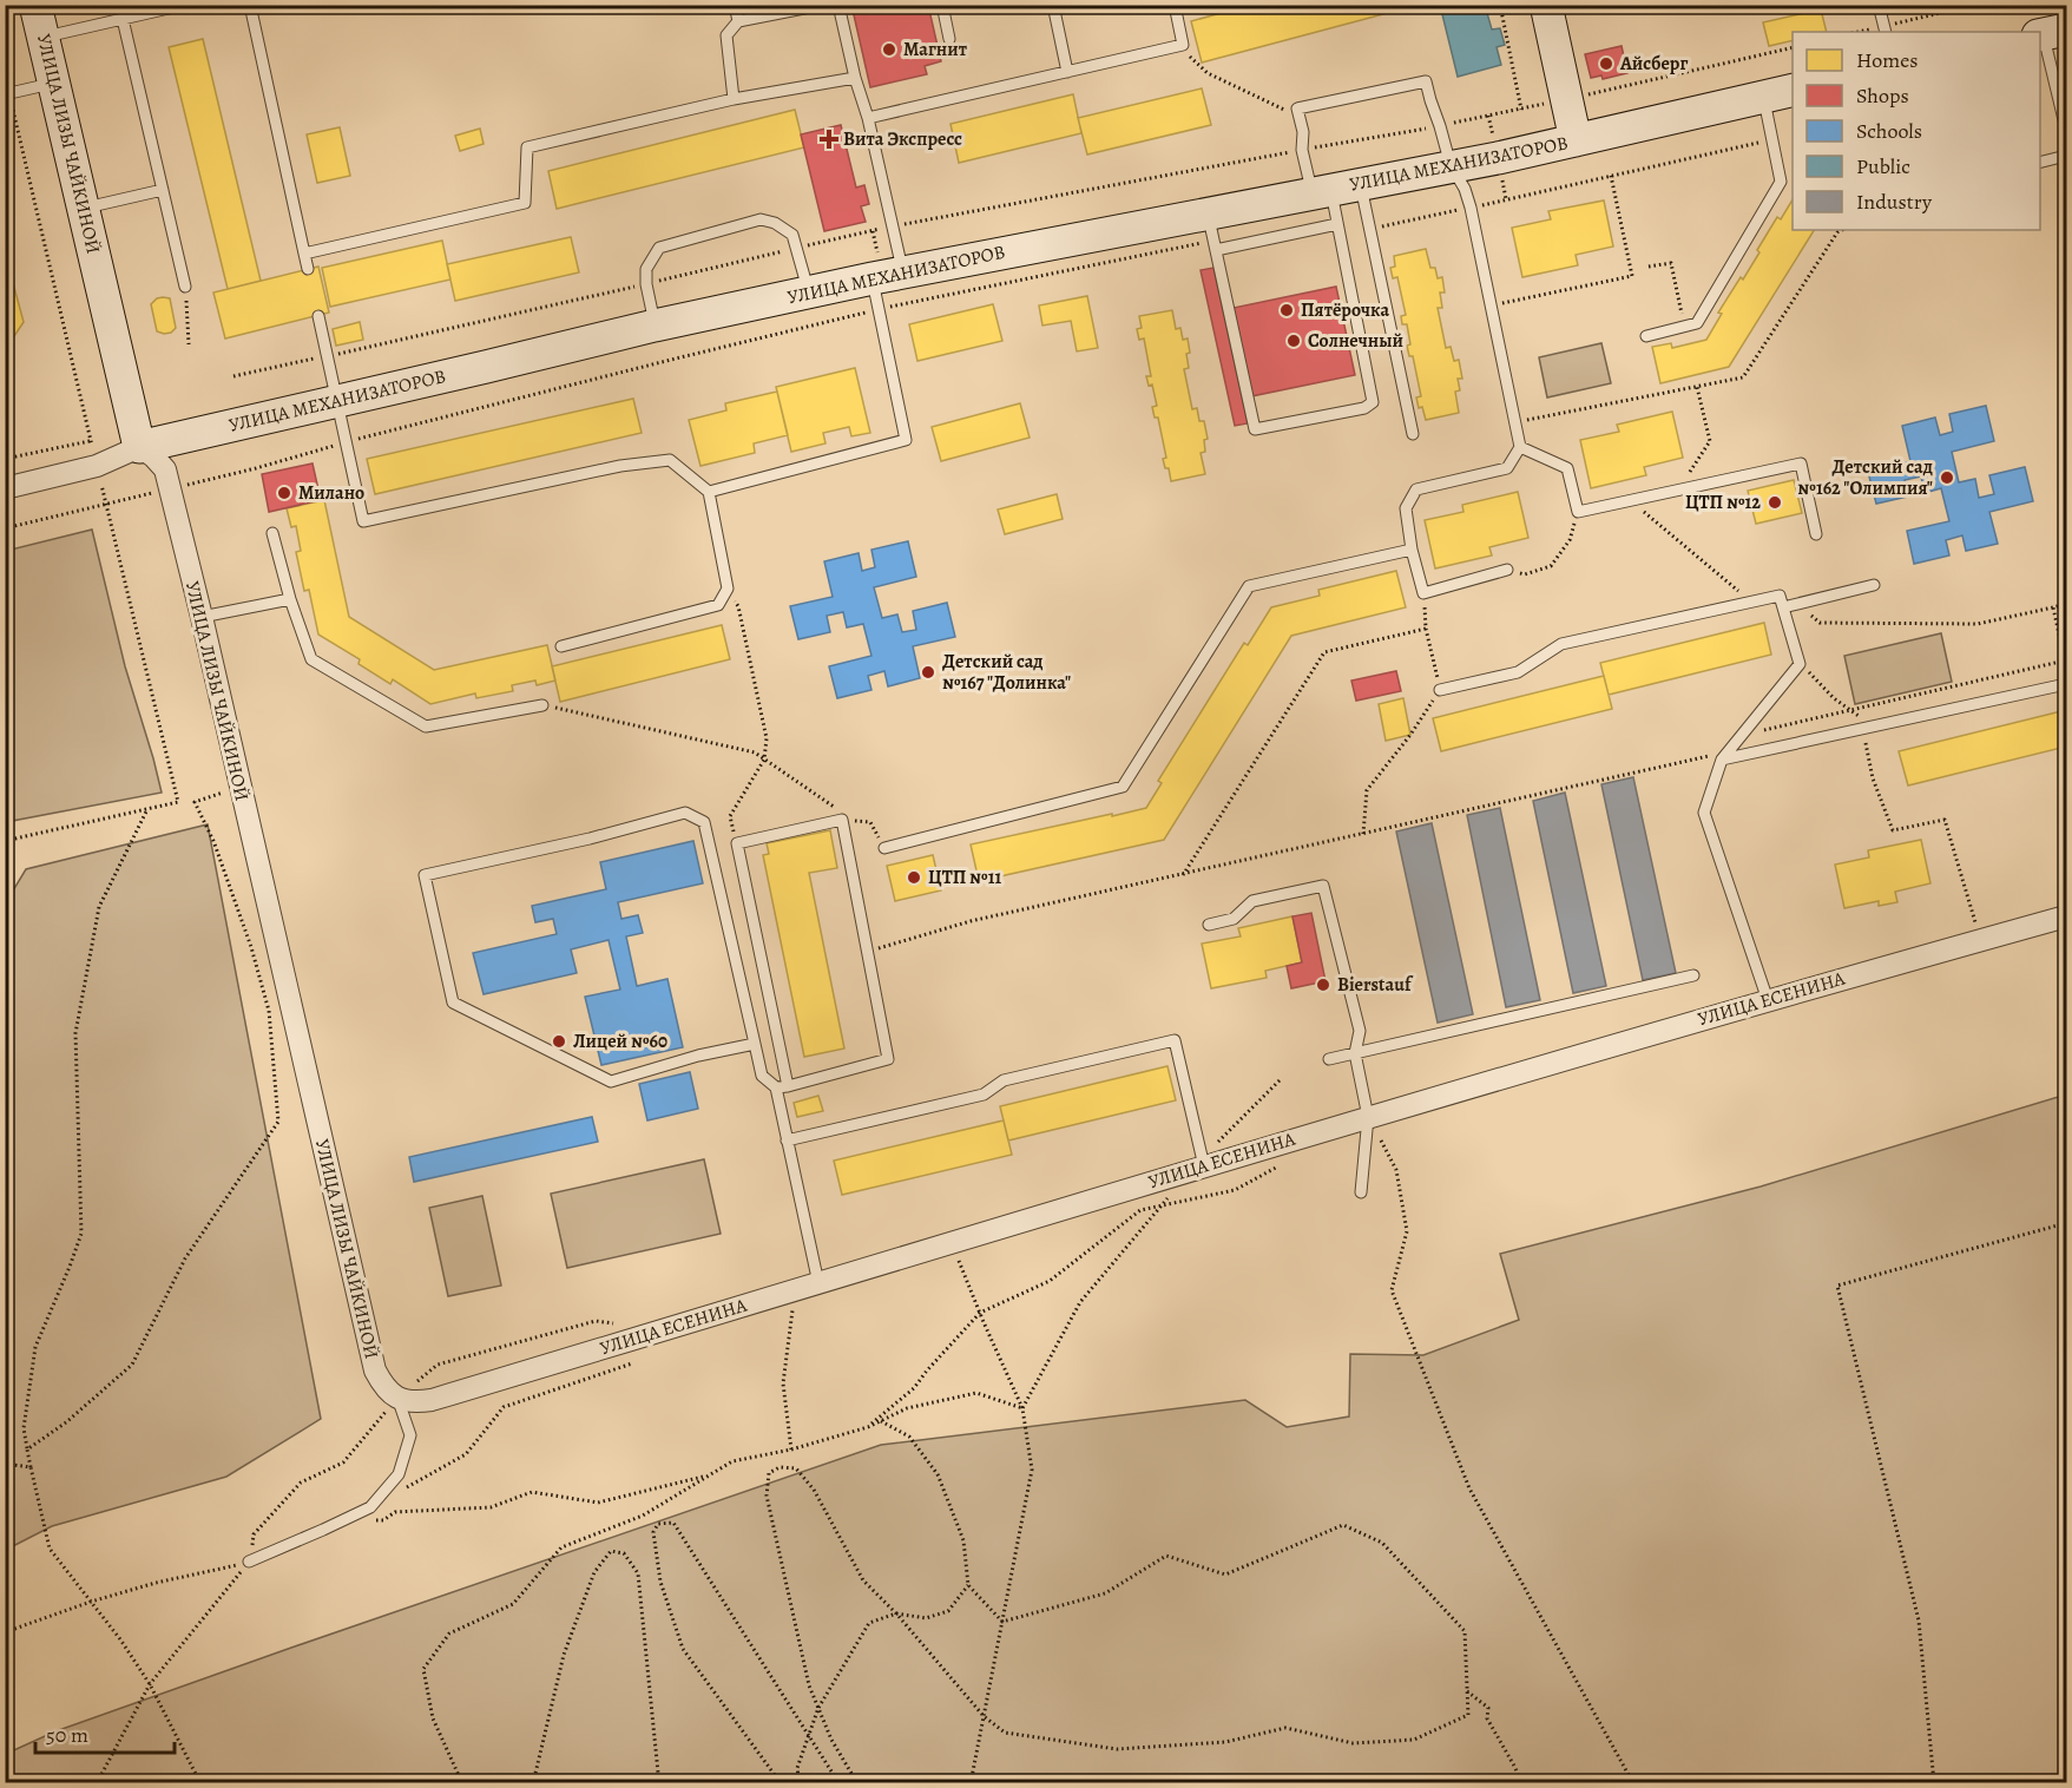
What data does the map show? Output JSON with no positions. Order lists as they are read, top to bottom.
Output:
{
  "streets": {
    "main road": ["УЛИЦА ЛИЗЫ ЧАЙКИНОЙ", "УЛИЦА МЕХАНИЗАТОРОВ"],
    "street": ["УЛИЦА ЕСЕНИНА"]
  },
  "crossings": [
    ["УЛИЦА ЛИЗЫ ЧАЙКИНОЙ", "УЛИЦА МЕХАНИЗАТОРОВ"],
    ["УЛИЦА ЛИЗЫ ЧАЙКИНОЙ", "УЛИЦА ЕСЕНИНА"]
  ],
  "places": {
    "other": [
      "Магнит",
      "Айсберг",
      "Пятёрочка",
      "Солнечный",
      "Детский сад №162 \"Олимпия\"",
      "Милано",
      "ЦТП №12",
      "Детский сад №167 \"Долинка\"",
      "ЦТП №11",
      "Bierstauf",
      "Лицей №60"
    ],
    "health": ["Вита Экспресс"]
  },
  "legend": [
    "Homes",
    "Shops",
    "Schools",
    "Public",
    "Industry"
  ],
  "scale_bar": "50 m"
}
